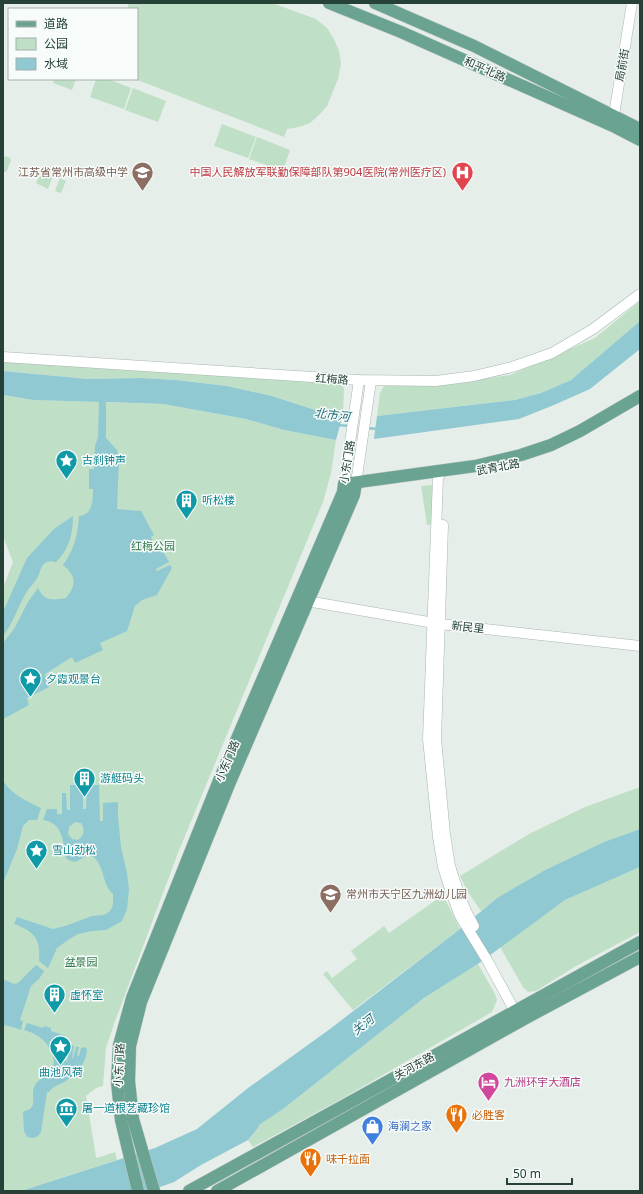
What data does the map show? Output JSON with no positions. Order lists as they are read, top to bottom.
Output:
{
  "streets": {
    "main road": [
      "和平北路",
      "小东门路",
      "武青北路",
      "关河东路"
    ],
    "street": ["局前街", "红梅路", "新民里"]
  },
  "crossings": [
    ["局前街", "和平北路"],
    ["红梅路", "小东门路"],
    ["小东门路", "武青北路"],
    ["小东门路", "新民里"]
  ],
  "water": ["北市河", "关河"],
  "parks": ["红梅公园", "盆景园"],
  "places": {
    "school or university": ["江苏省常州市高级中学", "常州市天宁区九洲幼儿园"],
    "hospital": ["中国人民解放军联勤保障部队第904医院(常州医疗区)"],
    "place": [
      "古刹钟声",
      "夕霞观景台",
      "雪山劲松",
      "曲池风荷"
    ],
    "building": ["听松楼", "游艇码头", "虚怀室"],
    "hotel": ["九洲环宇大酒店"],
    "museum": ["屠一道根艺藏珍馆"],
    "restaurant": ["必胜客", "味千拉面"],
    "shop": ["海澜之家"]
  },
  "legend": ["道路", "公园", "水域"],
  "scale_bar": "50 m"
}
